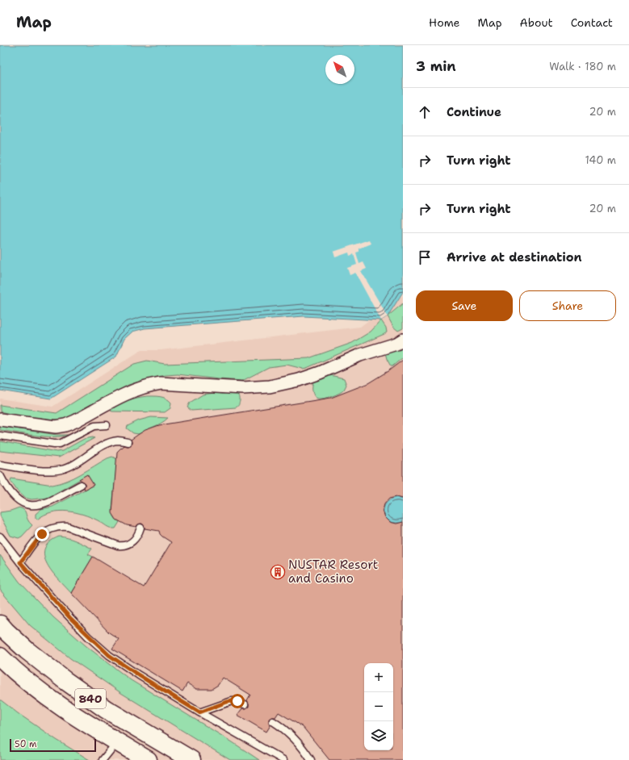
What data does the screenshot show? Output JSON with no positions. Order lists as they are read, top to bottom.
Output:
{
  "streets": {
    "highway": ["840"]
  },
  "places": {
    "building": ["NUSTAR Resort and Casino"]
  },
  "scale_bar": "50 m",
  "north": "top left",
  "page": {
    "header": "Map",
    "nav": [
      "Home",
      "Map",
      "About",
      "Contact"
    ],
    "heading": ["3 min", "Walk · 180 m"],
    "list": [
      ["Continue", "20 m"],
      ["Turn right", "140 m"],
      ["Turn right", "20 m"],
      "Arrive at destination"
    ],
    "buttons": ["Save", "Share"],
    "map_buttons": ["+", "−"],
    "scale": "50 m"
  }
}
